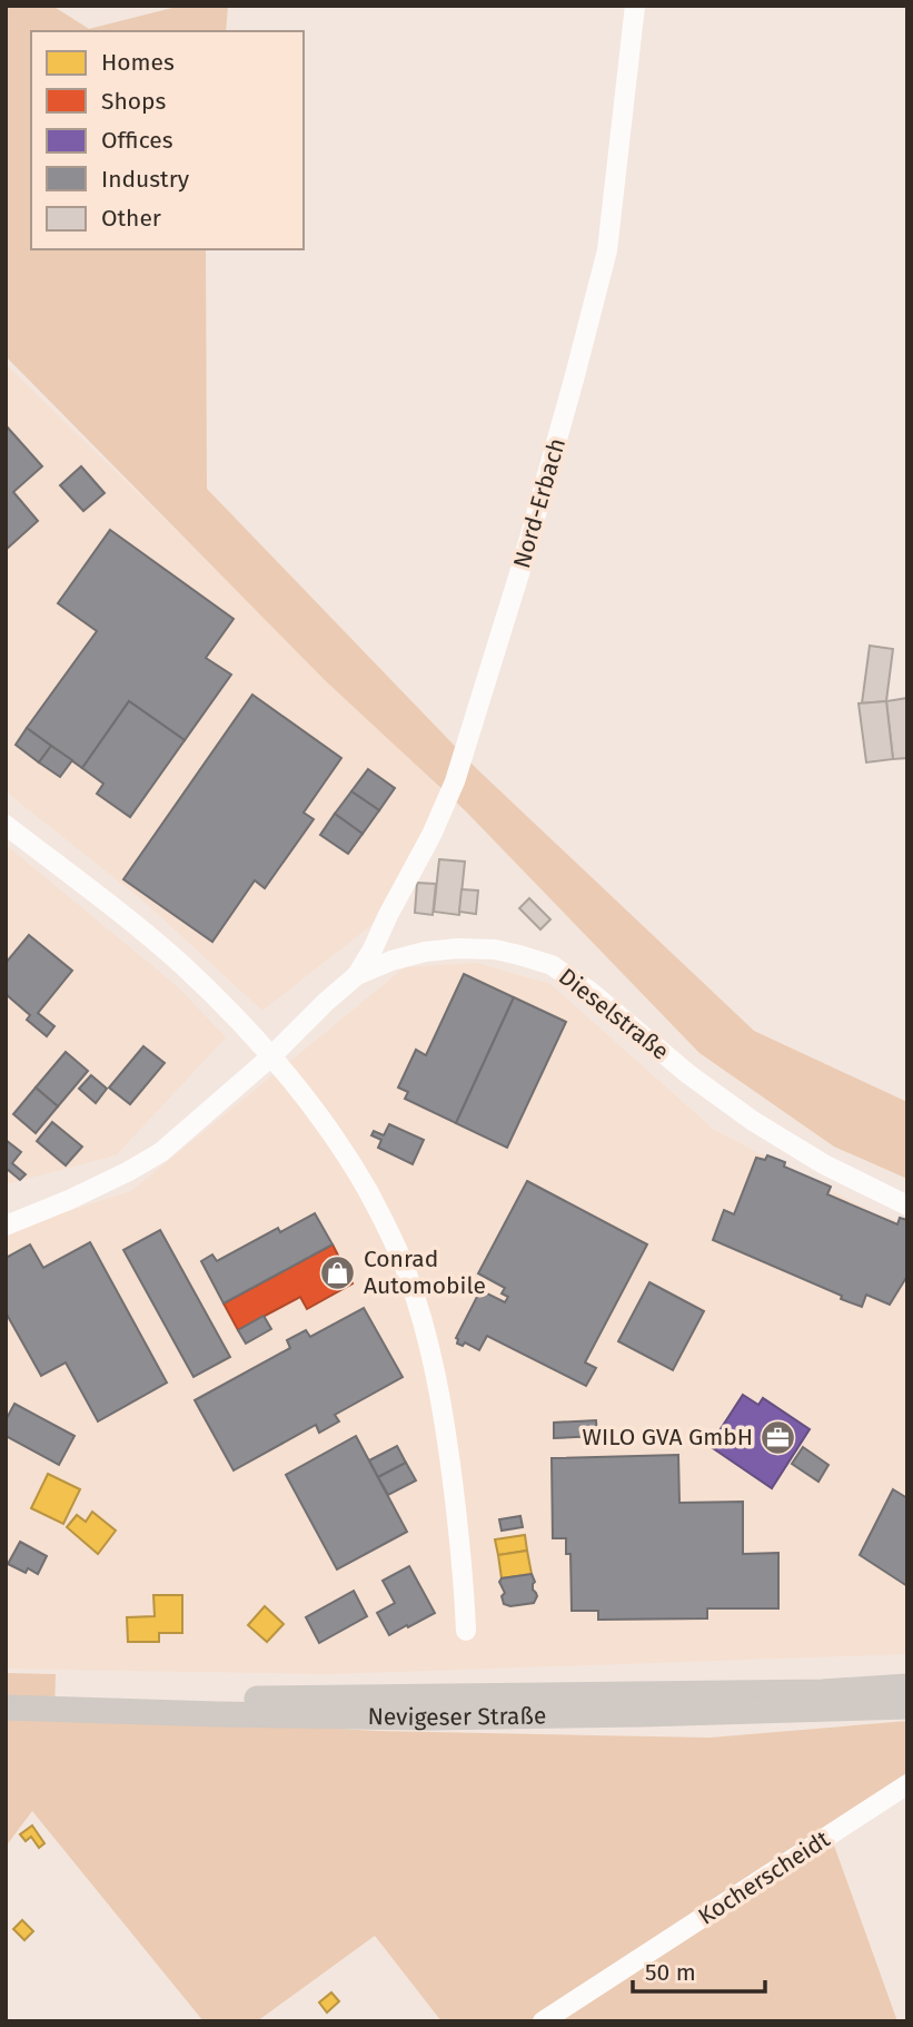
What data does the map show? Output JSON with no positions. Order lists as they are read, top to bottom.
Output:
{
  "streets": {
    "main road": ["Nevigeser Straße"],
    "street": ["Nord-Erbach", "Dieselstraße", "Kocherscheidt"]
  },
  "crossings": [
    ["Nord-Erbach", "Dieselstraße"]
  ],
  "places": {
    "shop": ["Conrad Automobile"],
    "office": ["WILO GVA GmbH"]
  },
  "legend": [
    "Homes",
    "Shops",
    "Offices",
    "Industry",
    "Other"
  ],
  "scale_bar": "50 m"
}
